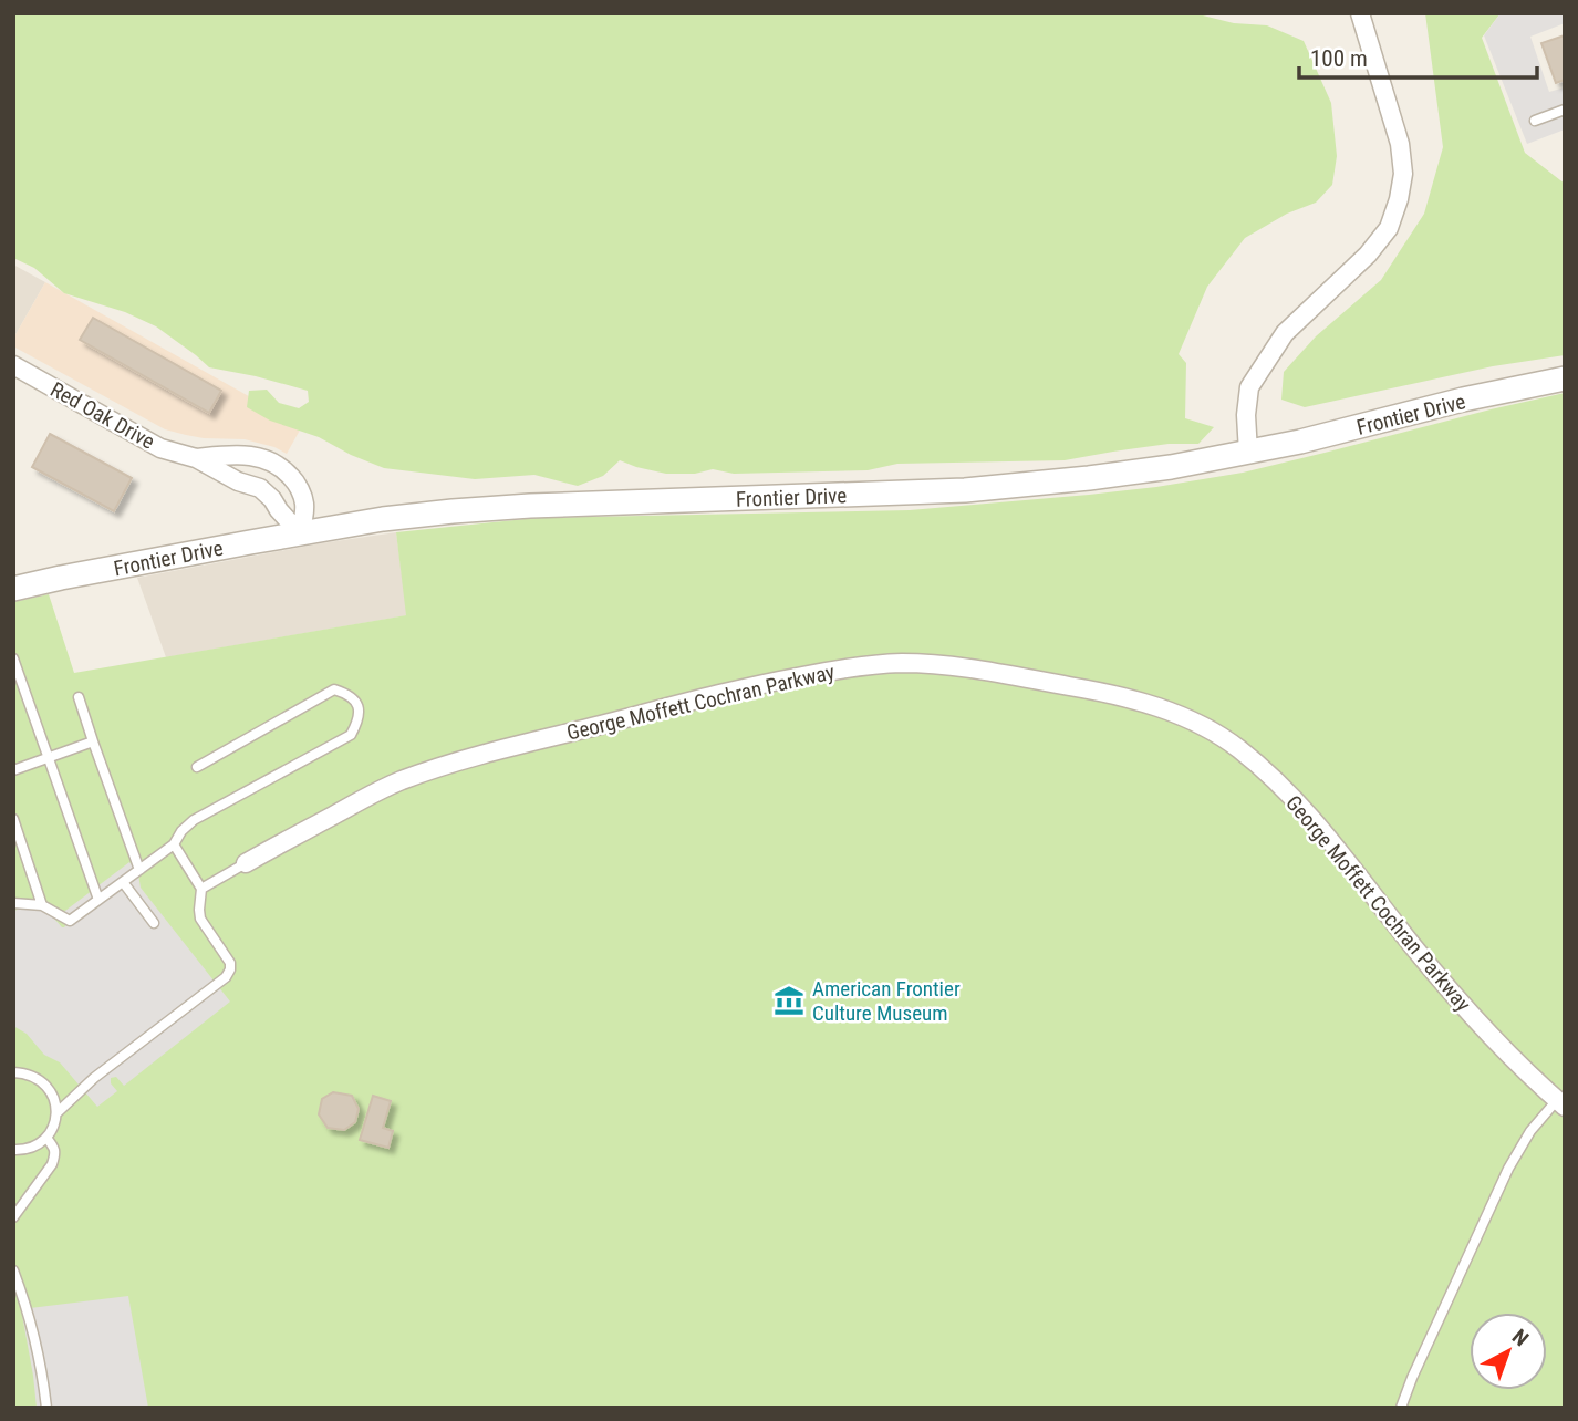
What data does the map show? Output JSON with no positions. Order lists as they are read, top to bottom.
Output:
{
  "streets": {
    "street": ["Frontier Drive", "Red Oak Drive", "George Moffett Cochran Parkway"]
  },
  "crossings": [
    ["Frontier Drive", "Red Oak Drive"]
  ],
  "places": {
    "museum": ["American Frontier Culture Museum"]
  },
  "scale_bar": "100 m",
  "north": "top right"
}
